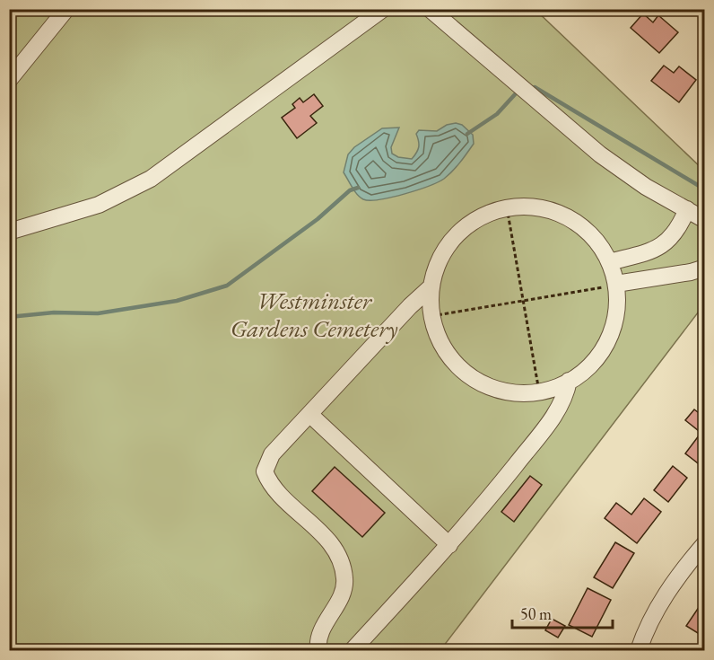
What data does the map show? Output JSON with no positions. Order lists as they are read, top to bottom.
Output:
{
  "parks": ["Westminster Gardens Cemetery"],
  "scale_bar": "50 m"
}
